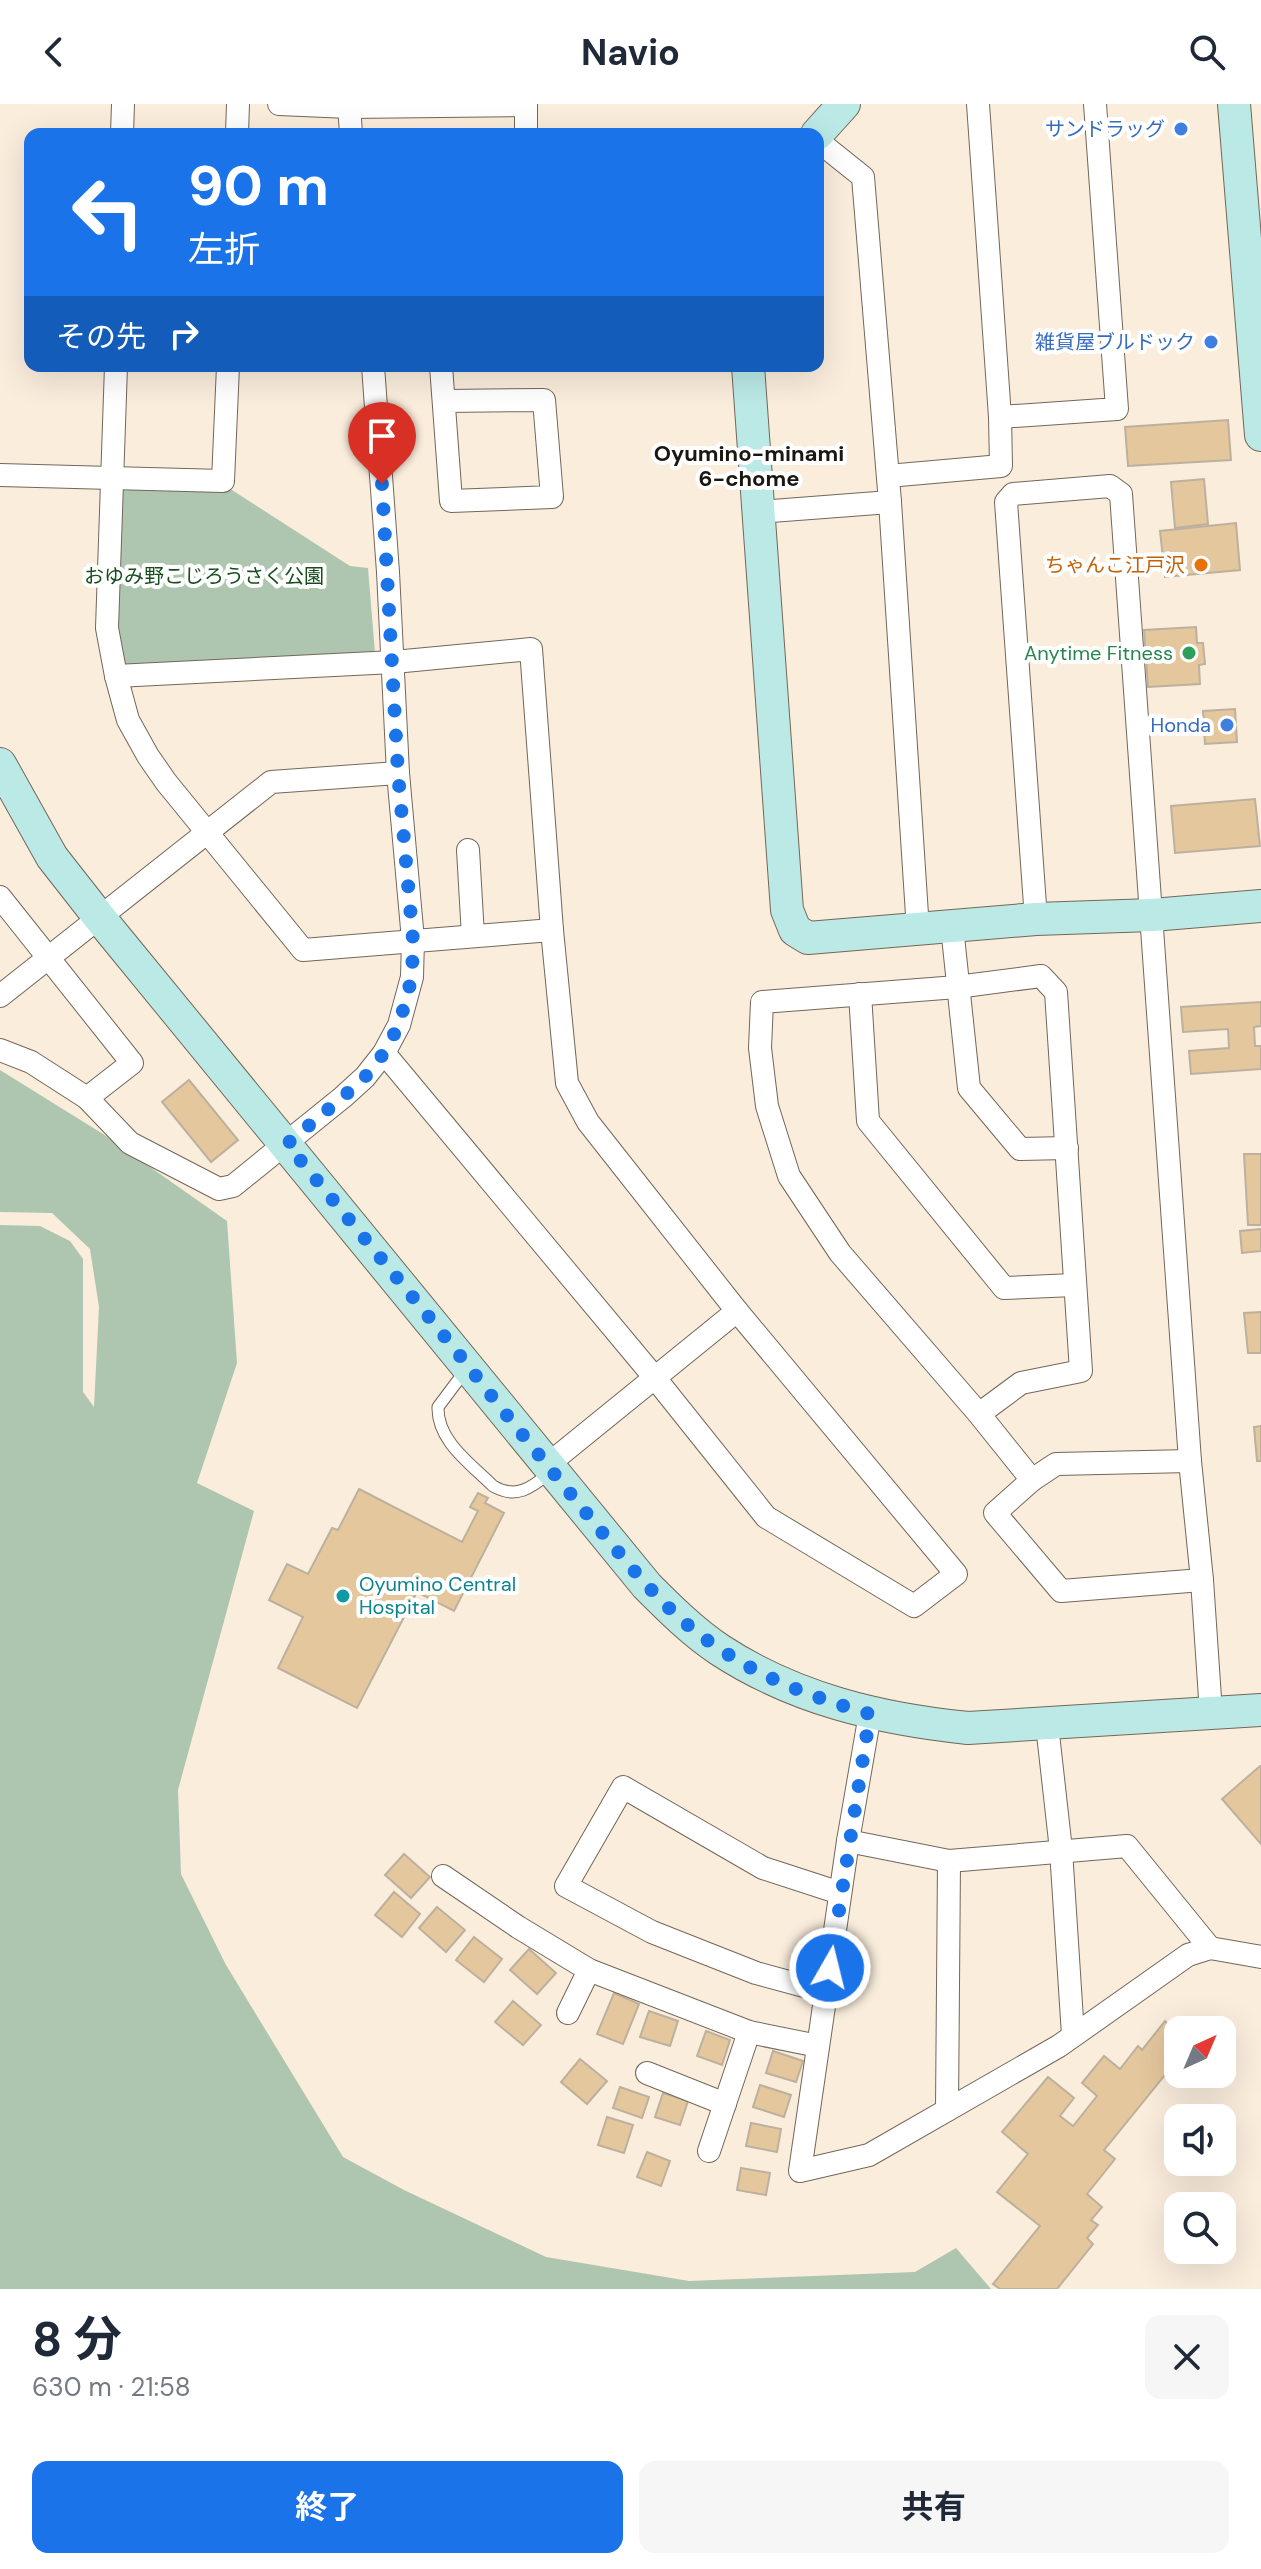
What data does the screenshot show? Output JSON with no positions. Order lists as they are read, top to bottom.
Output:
{
  "districts": ["Oyumino-minami 6-chome"],
  "parks": ["おゆみ野こじろうさく公園"],
  "places": [
    "サンドラッグ",
    "雑貨屋ブルドック",
    "ちゃんこ江戸沢",
    "Anytime Fitness",
    "Honda",
    "Oyumino Central Hospital"
  ],
  "north": "top right",
  "page": {
    "header": "Navio",
    "turn": ["90 m", "左折"],
    "then": "その先",
    "heading": ["8 分", "630 m · 21:58"],
    "buttons": ["終了", "共有"]
  }
}
